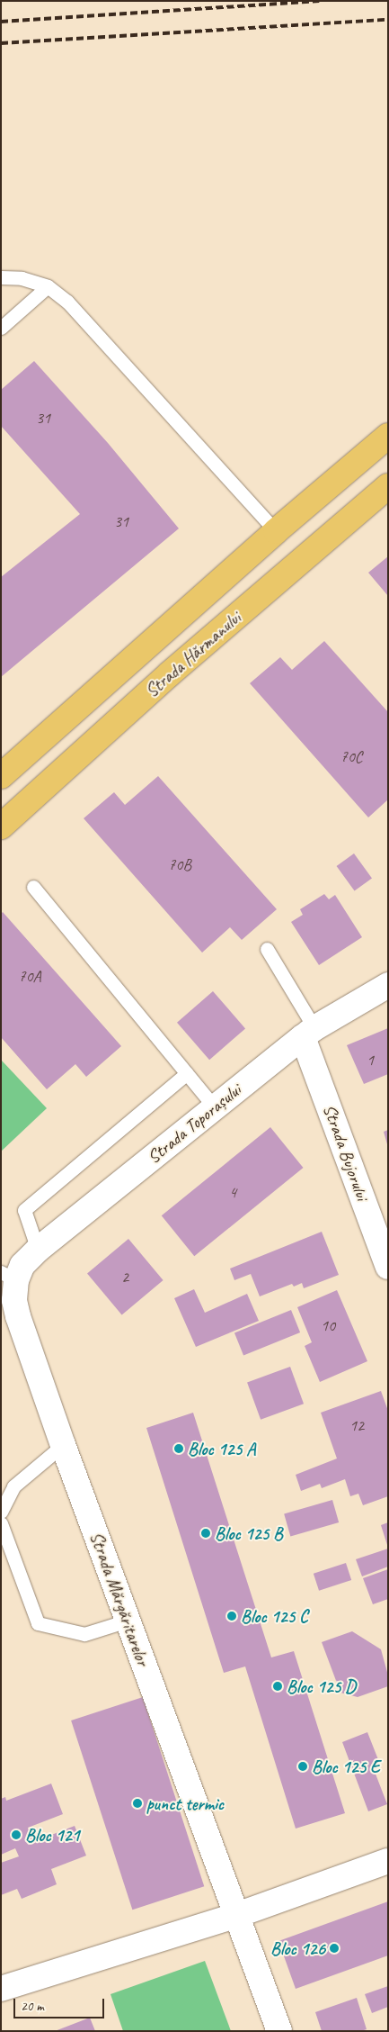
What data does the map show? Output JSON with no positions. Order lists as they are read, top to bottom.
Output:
{
  "streets": {
    "main road": ["Strada Hărmanului"],
    "street": ["Strada Toporașului", "Strada Bujorului", "Strada Mărgăritarelor"]
  },
  "crossings": [
    ["Strada Toporașului", "Strada Bujorului"],
    ["Strada Toporașului", "Strada Mărgăritarelor"]
  ],
  "places": [
    "Bloc 125 A",
    "Bloc 125 B",
    "Bloc 125 C",
    "Bloc 125 D",
    "Bloc 125 E",
    "punct termic",
    "Bloc 121",
    "Bloc 126"
  ],
  "house_numbers": [
    "31",
    "31",
    "70C",
    "70B",
    "70A",
    "1",
    "4",
    "2",
    "10",
    "12"
  ],
  "scale_bar": "20 m"
}
